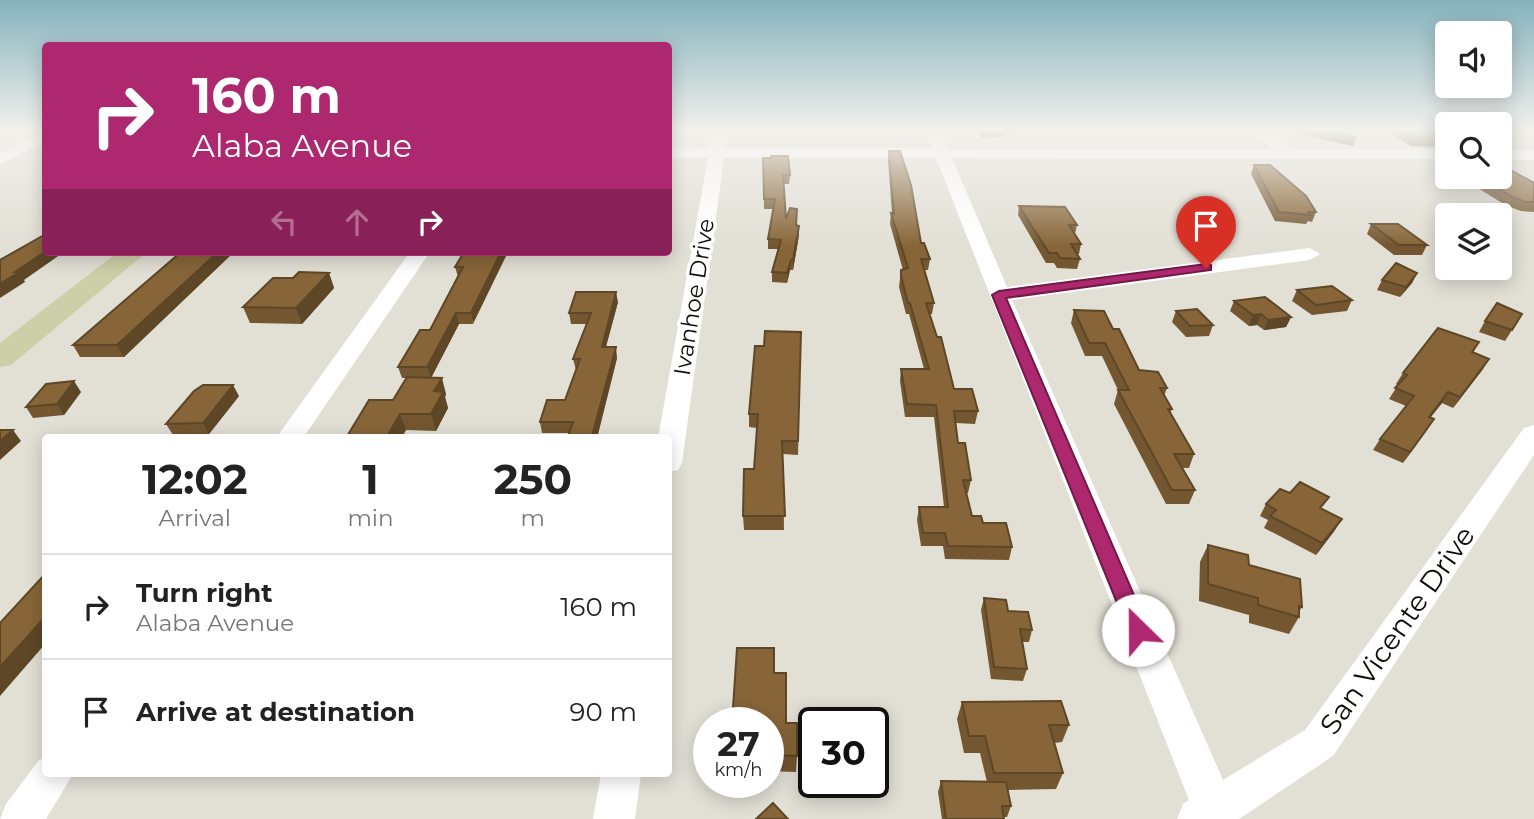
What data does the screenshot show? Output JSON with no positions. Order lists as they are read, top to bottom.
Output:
{
  "streets": {
    "street": ["Ivanhoe Drive", "San Vicente Drive"]
  },
  "page": {
    "turn": ["160 m", "Alaba Avenue"],
    "eta": [
      "12:02",
      "Arrival",
      "1",
      "min",
      "250",
      "m"
    ],
    "list": [
      {
        "name": "Turn right",
        "note": "Alaba Avenue",
        "value": "160 m"
      },
      {
        "name": "Arrive at destination",
        "value": "90 m"
      }
    ],
    "speed": "27 km/h",
    "limit": "30"
  }
}
